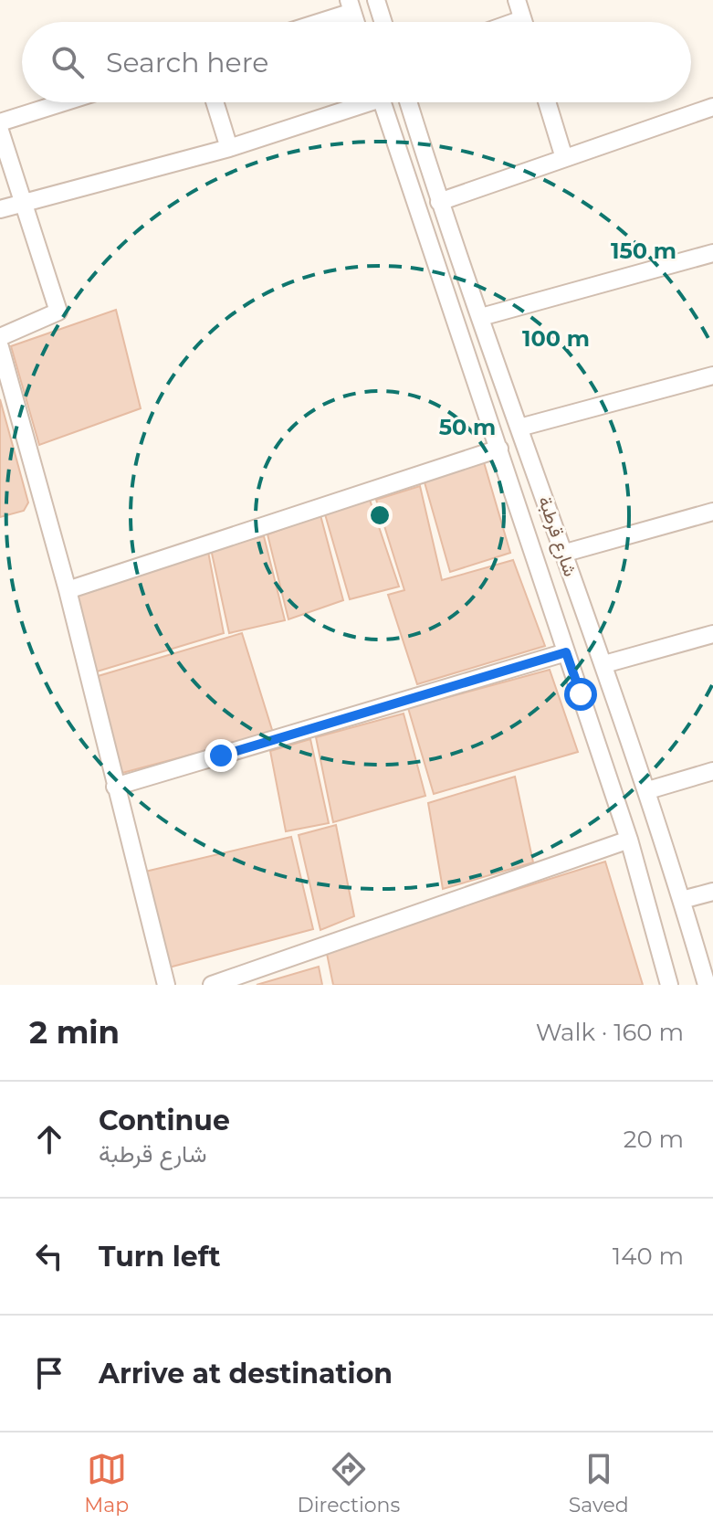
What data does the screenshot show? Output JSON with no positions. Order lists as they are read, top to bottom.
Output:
{
  "streets": {
    "street": ["شارع قرطبة"]
  },
  "page": {
    "search": "Search here",
    "heading": ["2 min", "Walk · 160 m"],
    "list": [
      ["Continue", "شارع قرطبة", "20 m"],
      ["Turn left", "140 m"],
      "Arrive at destination"
    ],
    "nav": ["Map", "Directions", "Saved"]
  },
  "rings": ["150 m", "100 m", "50 m"]
}
